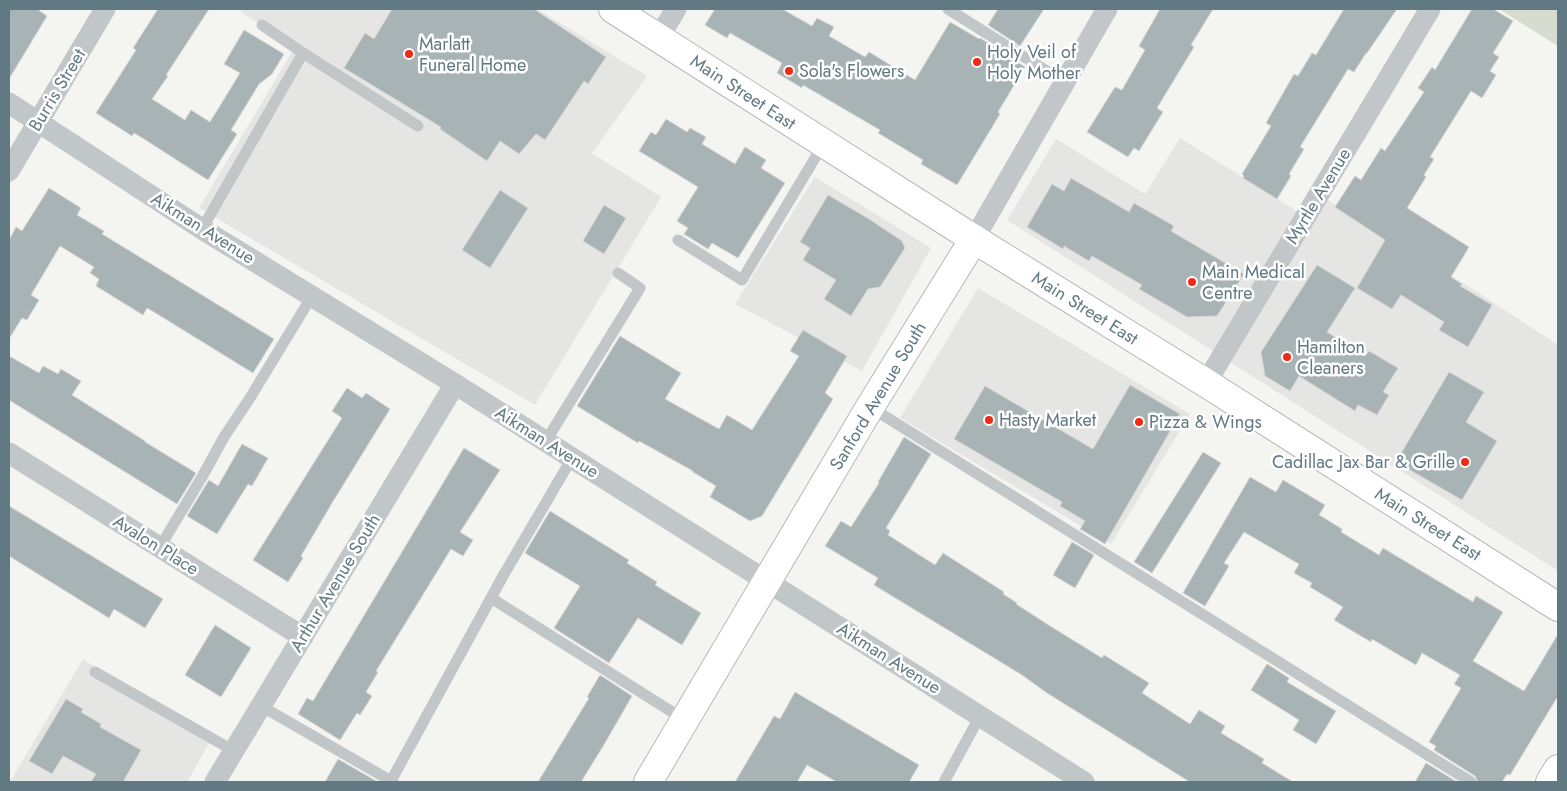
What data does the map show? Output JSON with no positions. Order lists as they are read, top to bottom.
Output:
{
  "streets": {
    "main road": ["Main Street East", "Sanford Avenue South"],
    "street": [
      "Burris Street",
      "Myrtle Avenue",
      "Aikman Avenue",
      "Avalon Place",
      "Arthur Avenue South"
    ]
  },
  "crossings": [
    ["Burris Street", "Aikman Avenue"],
    ["Main Street East", "Myrtle Avenue"],
    ["Main Street East", "Sanford Avenue South"],
    ["Aikman Avenue", "Sanford Avenue South"],
    ["Aikman Avenue", "Arthur Avenue South"],
    ["Avalon Place", "Arthur Avenue South"]
  ],
  "places": [
    "Marlatt Funeral Home",
    "Holy Veil of Holy Mother",
    "Sola's Flowers",
    "Main Medical Centre",
    "Hamilton Cleaners",
    "Hasty Market",
    "Pizza & Wings",
    "Cadillac Jax Bar & Grille"
  ]
}
